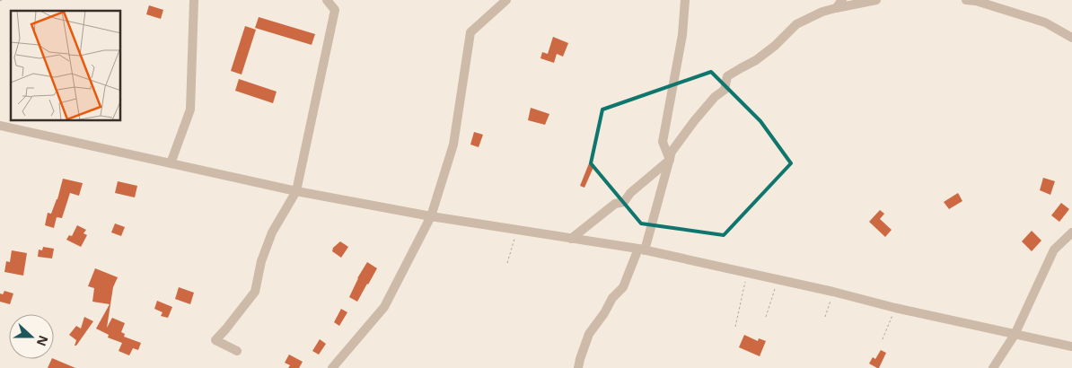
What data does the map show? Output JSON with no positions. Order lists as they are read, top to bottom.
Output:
{
  "north": "right"
}
